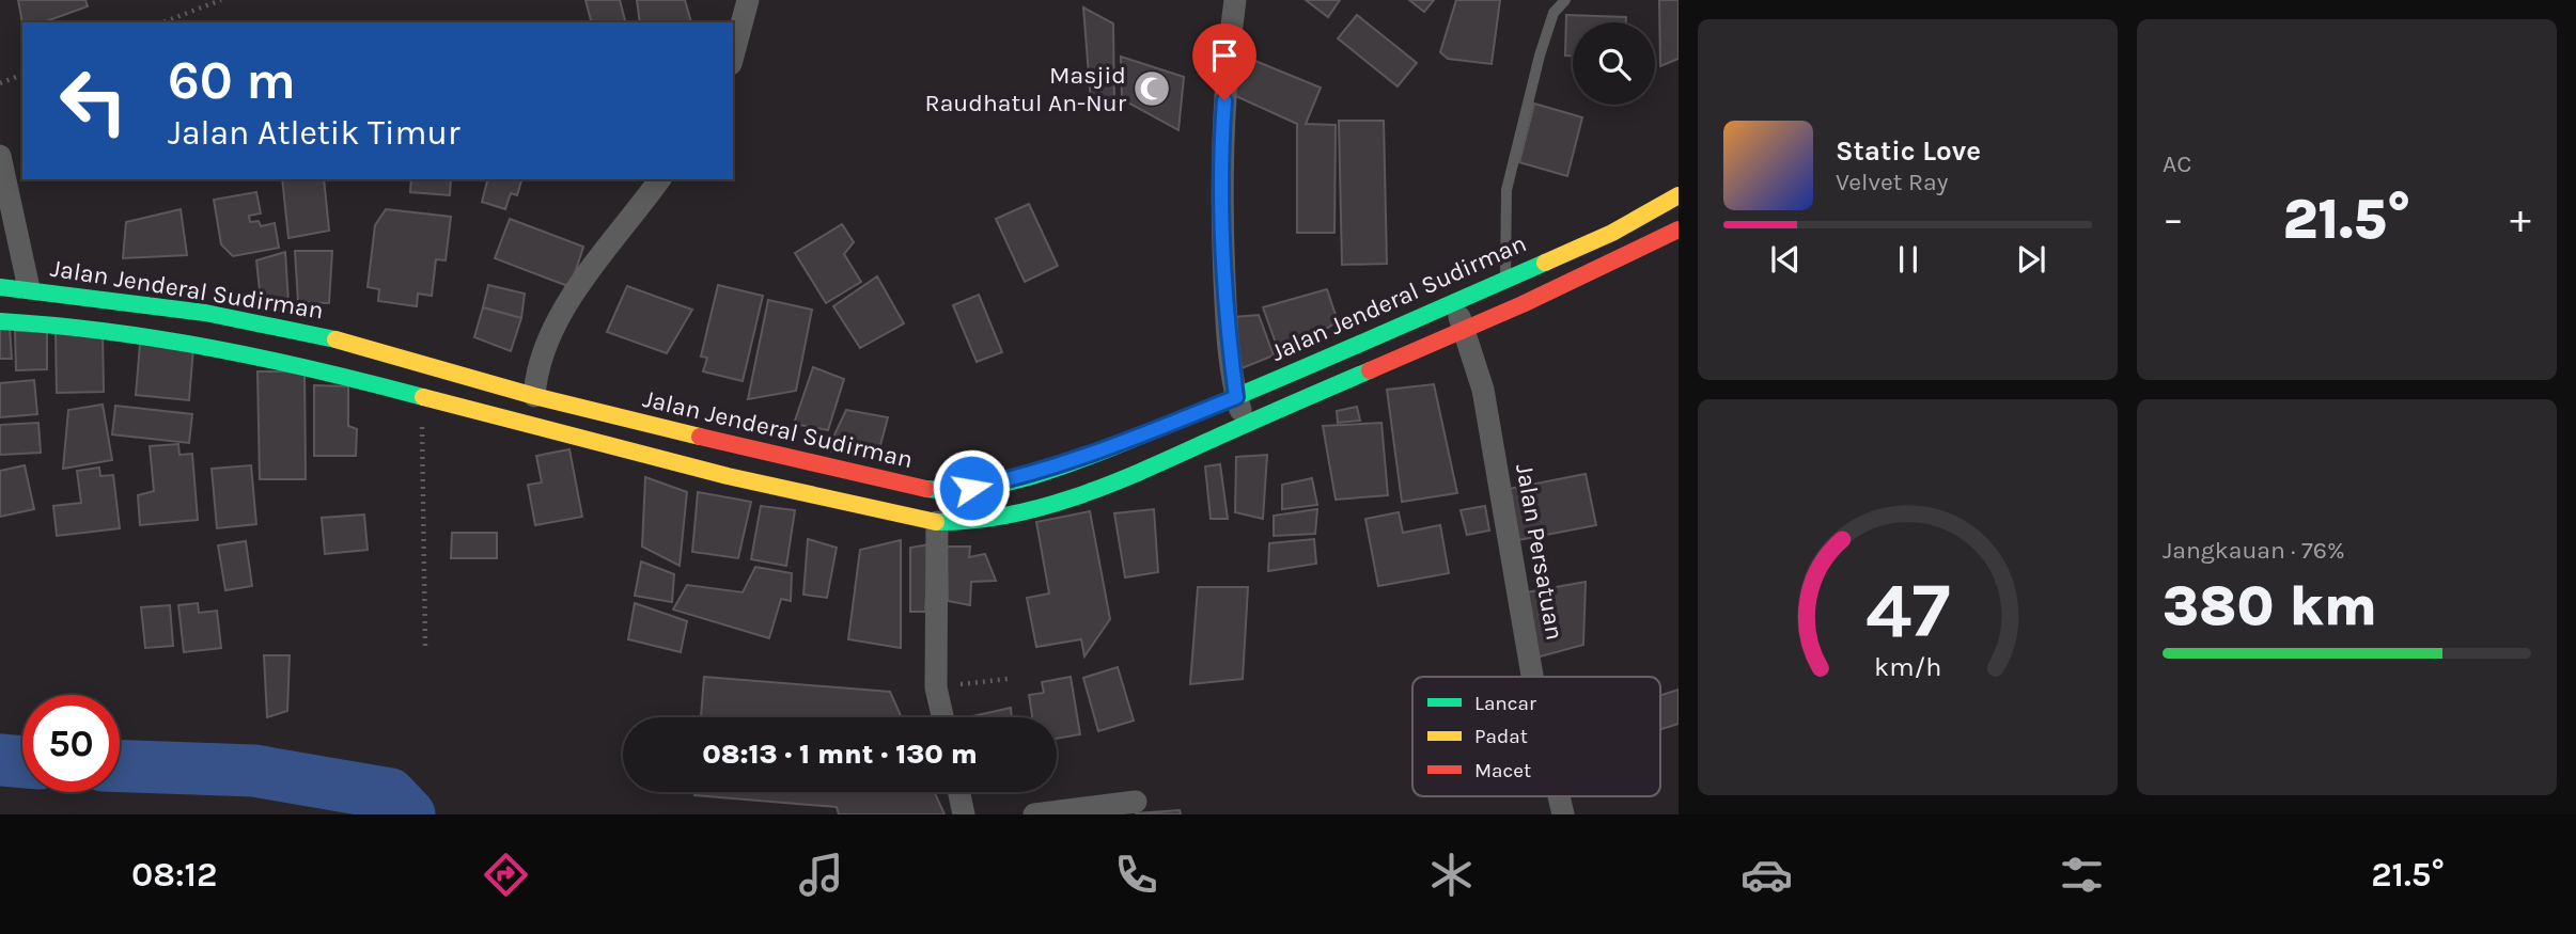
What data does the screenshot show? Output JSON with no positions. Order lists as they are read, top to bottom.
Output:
{
  "streets": {
    "main road": ["Jalan Jenderal Sudirman"],
    "street": ["Jalan Persatuan"]
  },
  "crossings": [
    ["Jalan Jenderal Sudirman", "Jalan Persatuan"]
  ],
  "places": {
    "mosque": ["Masjid Raudhatul An-Nur"]
  },
  "legend": ["Lancar", "Padat", "Macet"],
  "page": {
    "tile": [
      "AC",
      ["Jangkauan · 76%", "380 km"]
    ],
    "turn": ["60 m", "Jalan Atletik Timur"],
    "song": ["Static Love", "Velvet Ray"],
    "heat": ["−", "21.5°", "+"],
    "limit": "50",
    "trip": "08:13 · 1 mnt · 130 m",
    "tabs": ["08:12", "21.5°"],
    "gauge": ["47", "km/h"]
  }
}
